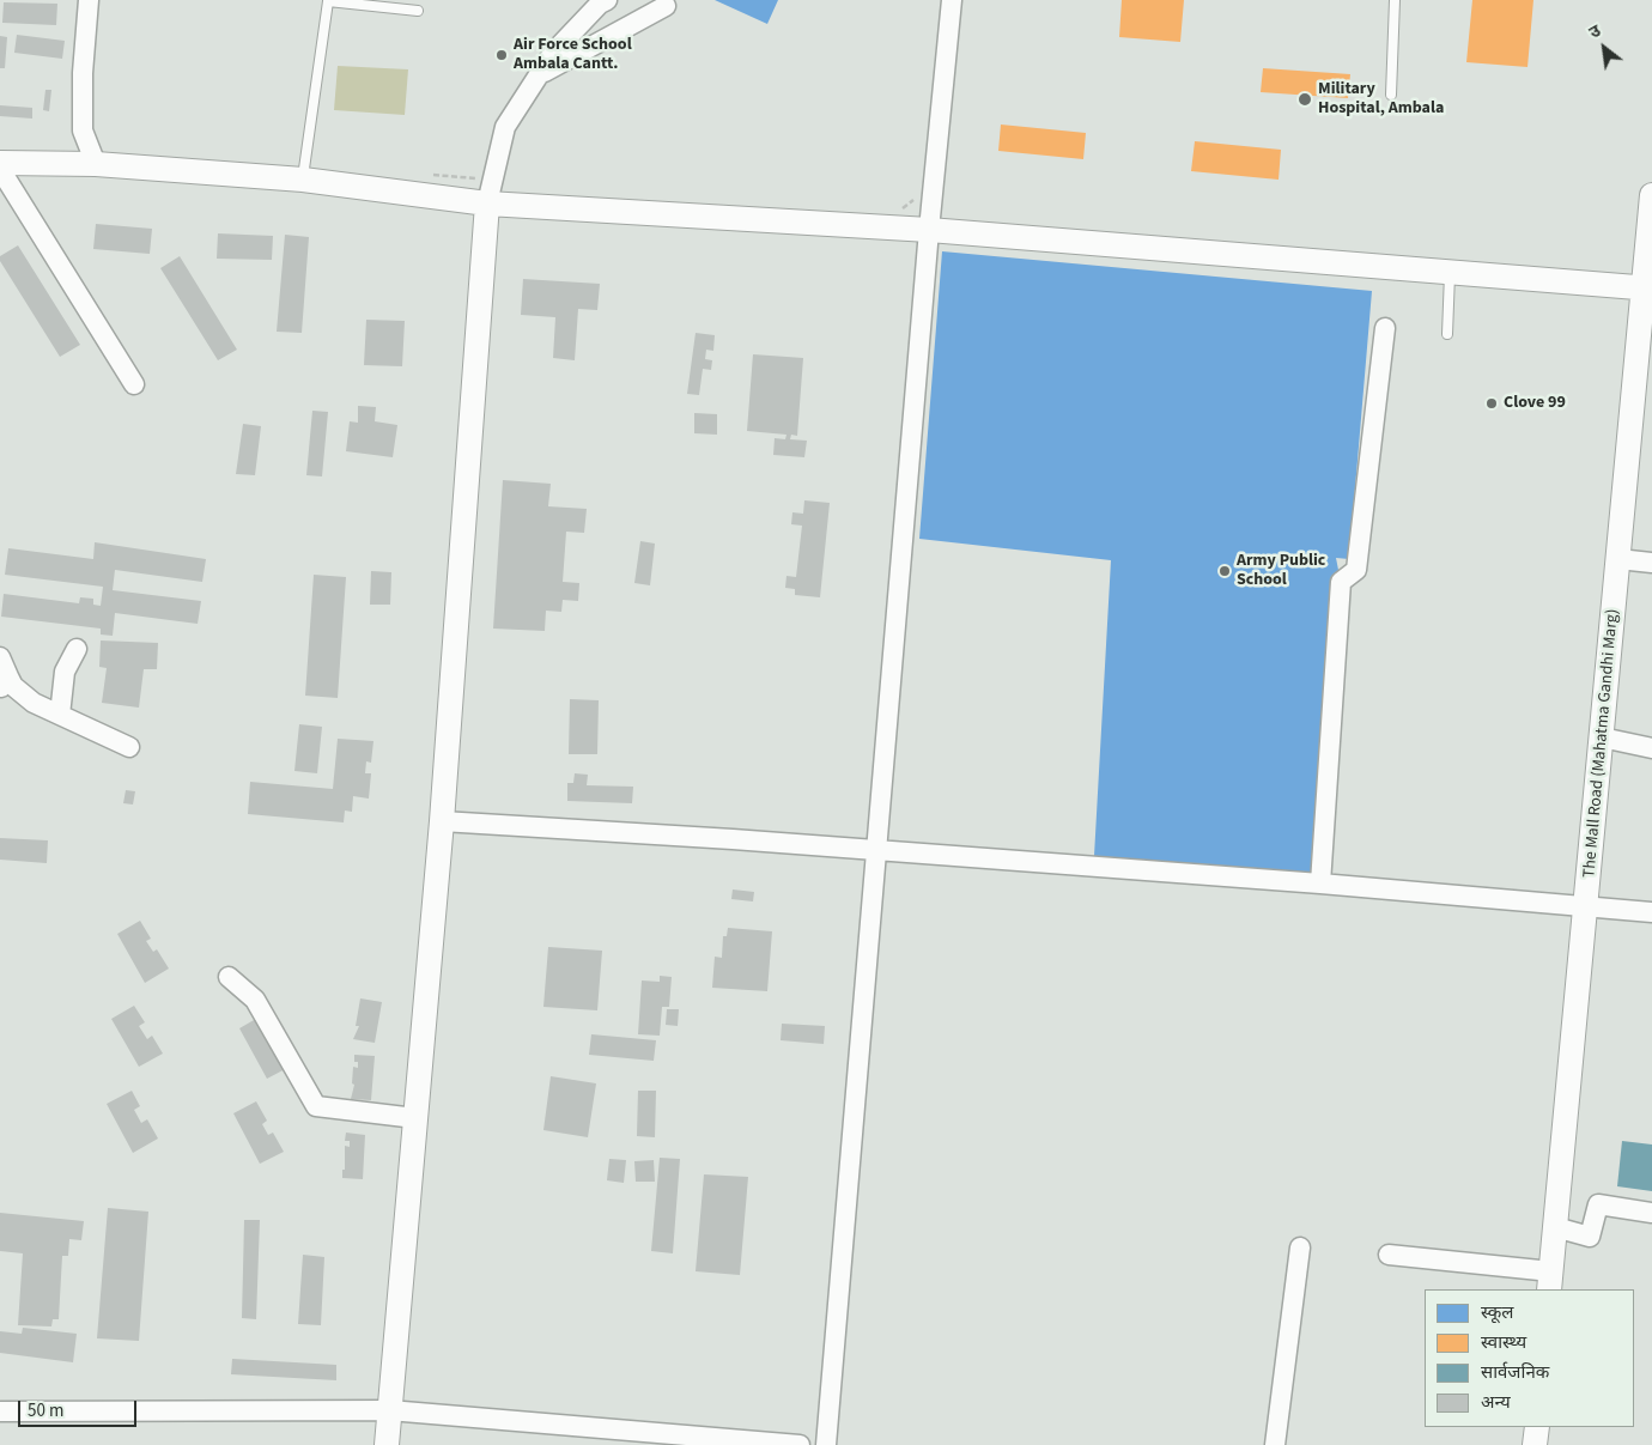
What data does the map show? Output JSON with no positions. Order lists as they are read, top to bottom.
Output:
{
  "streets": {
    "street": ["The Mall Road (Mahatma Gandhi Marg)"]
  },
  "places": [
    "Air Force School Ambala Cantt.",
    "Military Hospital, Ambala",
    "Clove 99",
    "Army Public School"
  ],
  "legend": [
    "स्कूल",
    "स्वास्थ्य",
    "सार्वजनिक",
    "अन्य"
  ],
  "scale_bar": "50 m",
  "north": "top left"
}
